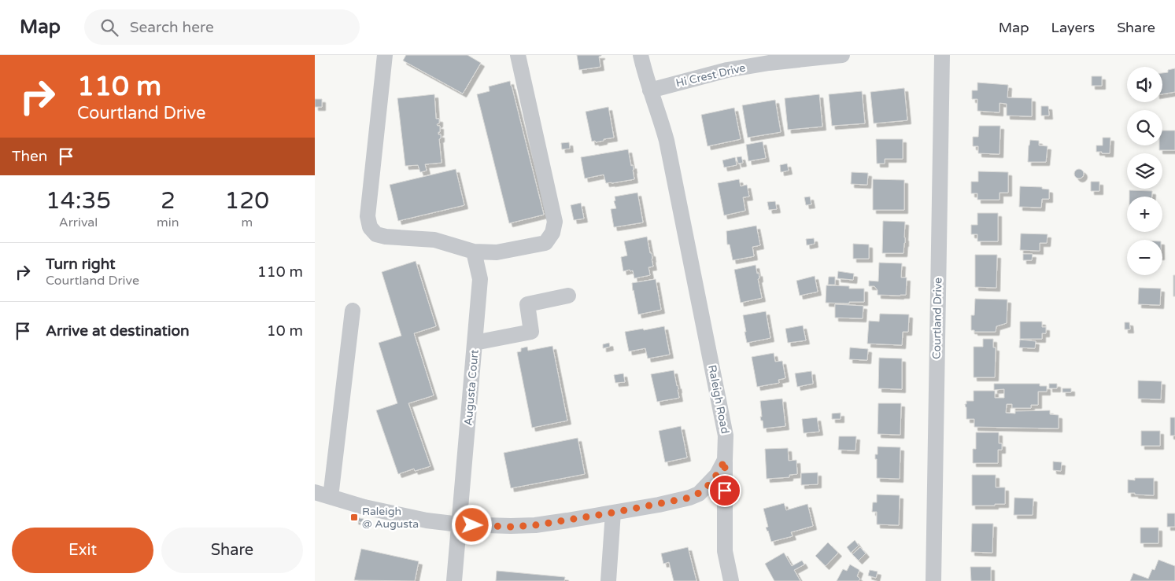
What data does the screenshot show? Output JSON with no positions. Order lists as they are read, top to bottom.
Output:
{
  "streets": {
    "street": [
      "Hi Crest Drive",
      "Courtland Drive",
      "Augusta Court",
      "Raleigh Road"
    ]
  },
  "crossings": [
    ["Hi Crest Drive", "Raleigh Road"],
    ["Augusta Court", "Raleigh Road"]
  ],
  "places": {
    "transit": ["Raleigh @ Augusta"]
  },
  "page": {
    "header": "Map",
    "search": "Search here",
    "nav": ["Map", "Layers", "Share"],
    "turn": ["110 m", "Courtland Drive"],
    "map_buttons": ["+", "−"],
    "then": "Then",
    "eta": [
      "14:35",
      "Arrival",
      "2",
      "min",
      "120",
      "m"
    ],
    "list": [
      {
        "name": "Turn right",
        "note": "Courtland Drive",
        "value": "110 m"
      },
      {
        "name": "Arrive at destination",
        "value": "10 m"
      }
    ],
    "buttons": ["Exit", "Share"]
  }
}
